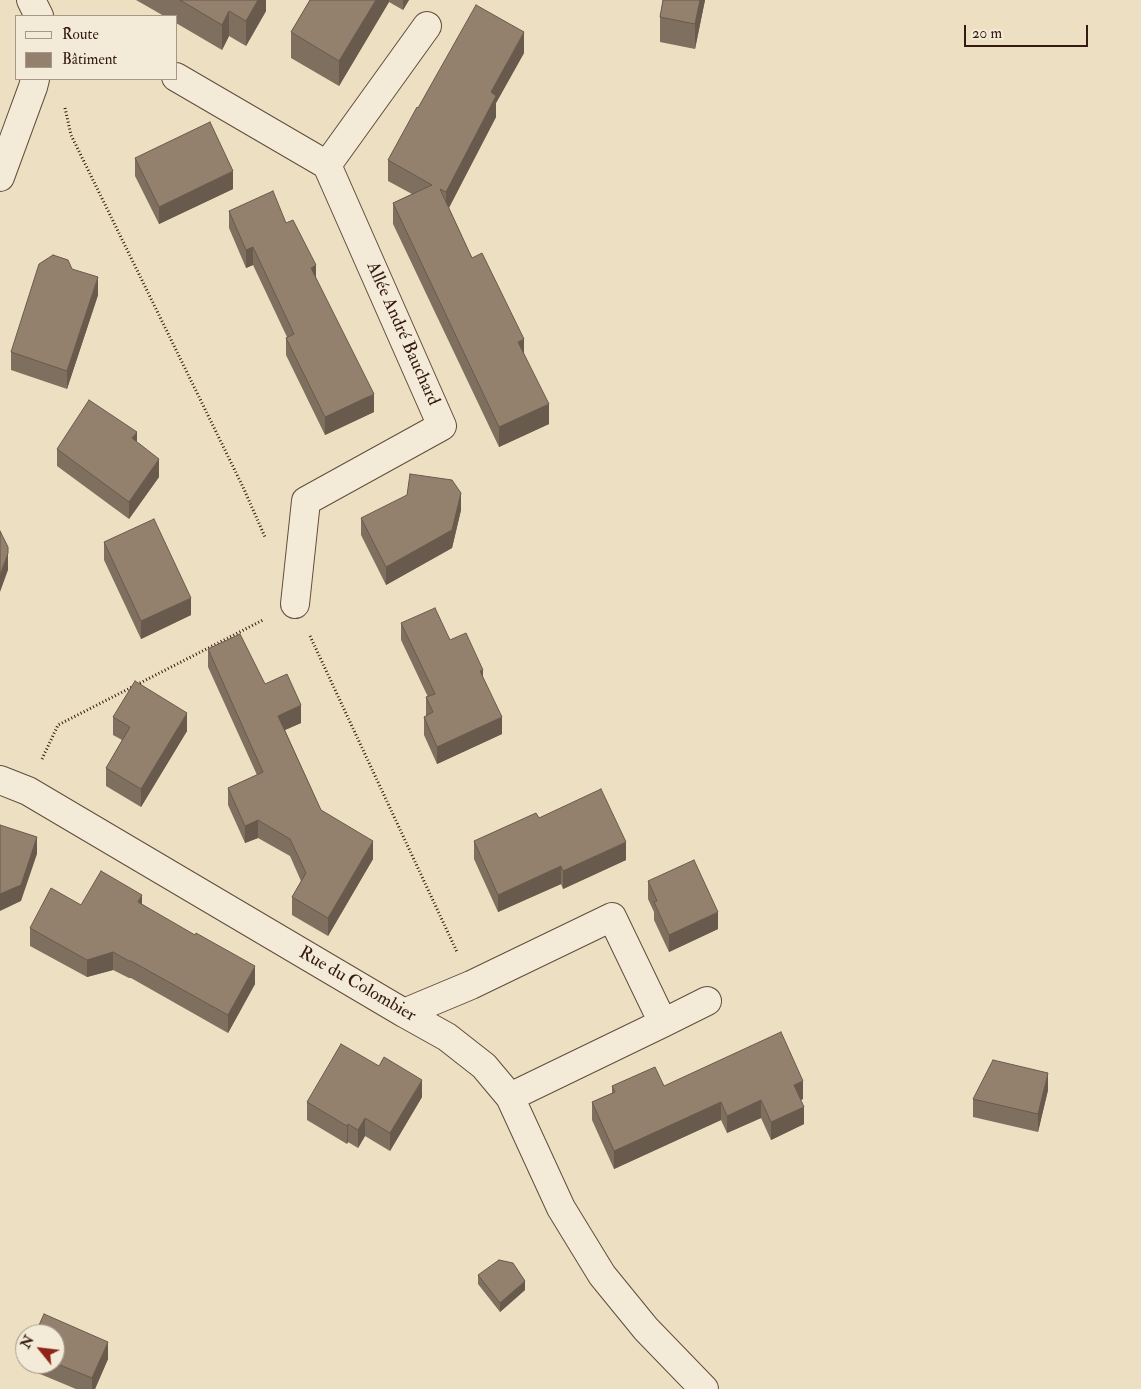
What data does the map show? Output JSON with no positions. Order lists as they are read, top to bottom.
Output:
{
  "streets": {
    "street": ["Allée André Bauchard", "Rue du Colombier"]
  },
  "legend": ["Route", "Bâtiment"],
  "scale_bar": "20 m",
  "north": "top left"
}
